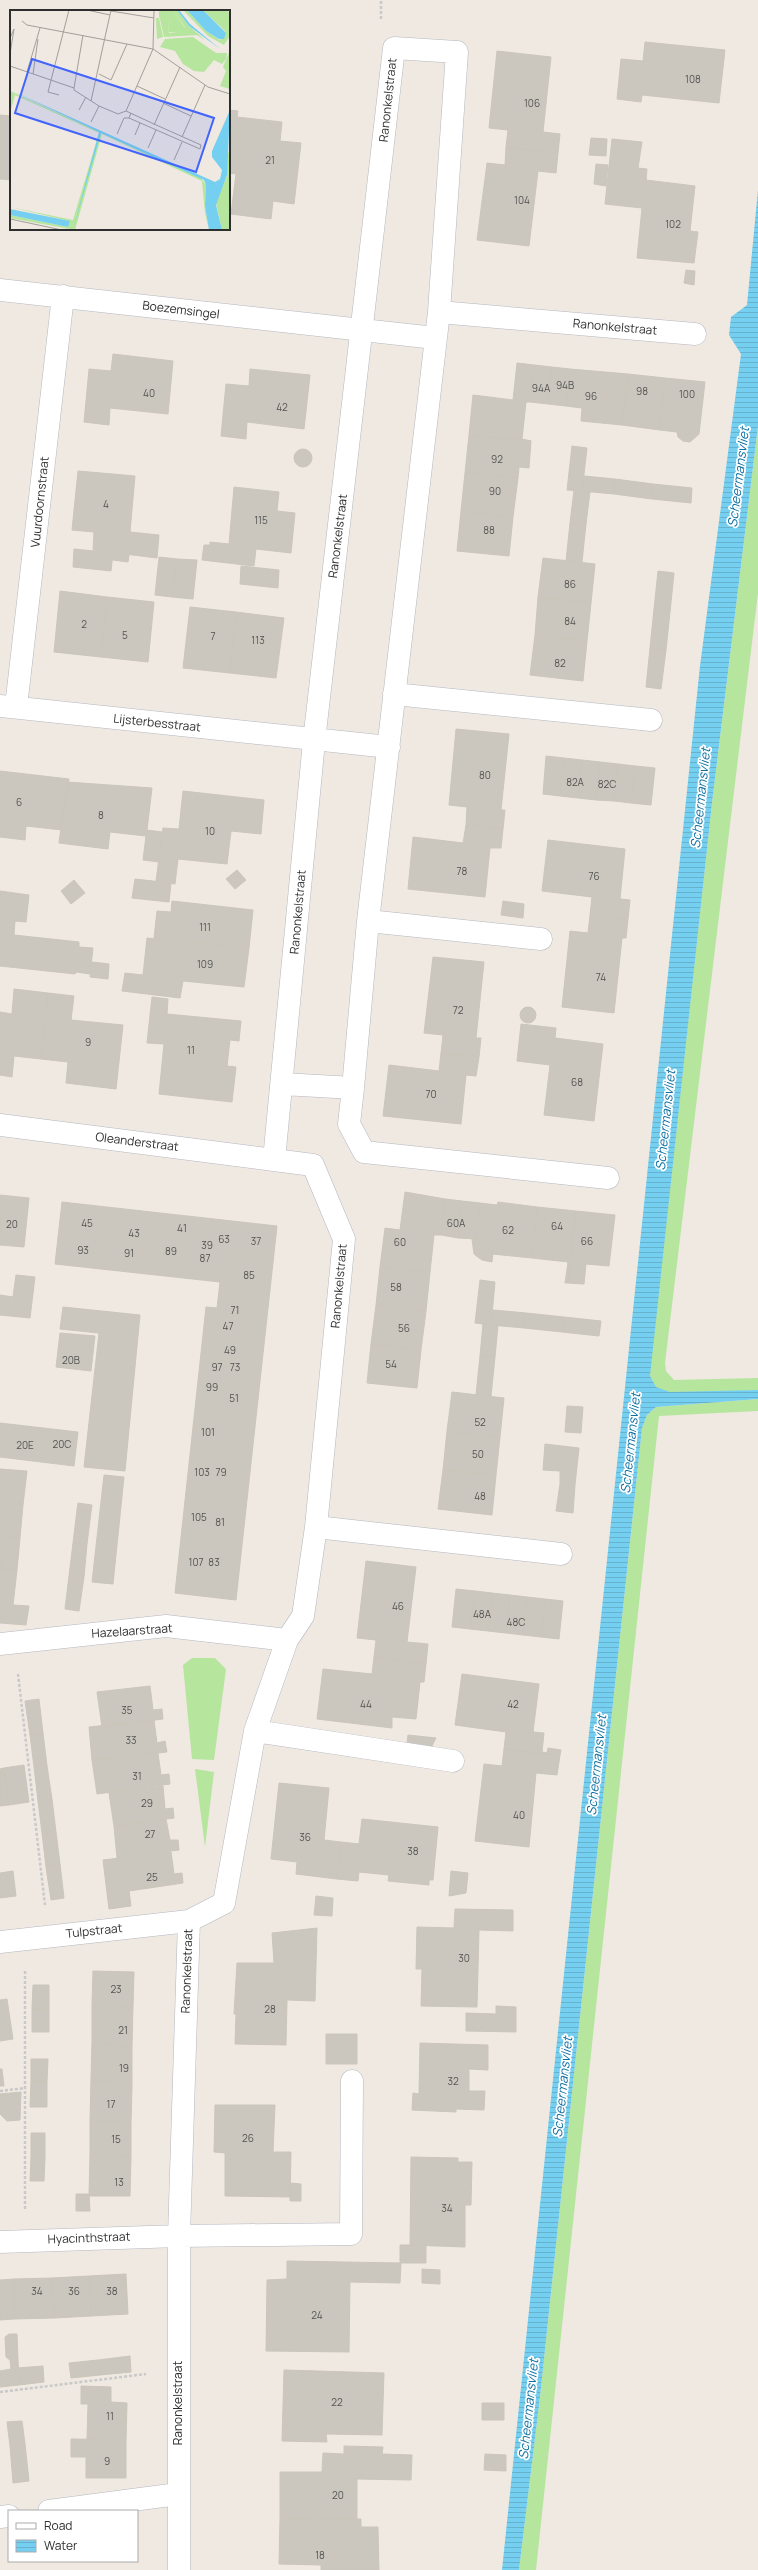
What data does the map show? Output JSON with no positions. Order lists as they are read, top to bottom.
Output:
{
  "streets": {
    "street": [
      "Ranonkelstraat",
      "Boezemsingel",
      "Vuurdoornstraat",
      "Lijsterbesstraat",
      "Oleanderstraat",
      "Hazelaarstraat",
      "Tulpstraat",
      "Hyacinthstraat"
    ]
  },
  "crossings": [
    ["Ranonkelstraat", "Boezemsingel"],
    ["Ranonkelstraat", "Lijsterbesstraat"],
    ["Ranonkelstraat", "Oleanderstraat"],
    ["Ranonkelstraat", "Hazelaarstraat"],
    ["Ranonkelstraat", "Tulpstraat"],
    ["Ranonkelstraat", "Hyacinthstraat"],
    ["Boezemsingel", "Vuurdoornstraat"],
    ["Vuurdoornstraat", "Lijsterbesstraat"]
  ],
  "water": ["Scheermansvliet"],
  "house_numbers": [
    "108",
    "106",
    "21",
    "104",
    "102",
    "94B",
    "94A",
    "98",
    "40",
    "100",
    "96",
    "42",
    "92",
    "90",
    "4",
    "115",
    "88",
    "86",
    "84",
    "2",
    "5",
    "7",
    "113",
    "82",
    "80",
    "82A",
    "82C",
    "6",
    "8",
    "10",
    "78",
    "76",
    "111",
    "109",
    "74",
    "72",
    "9",
    "11",
    "68",
    "70",
    "45",
    "60A",
    "20",
    "64",
    "41",
    "62",
    "43",
    "63",
    "37",
    "66",
    "60",
    "39",
    "93",
    "89",
    "91",
    "87",
    "85",
    "58",
    "71",
    "47",
    "56",
    "49",
    "20B",
    "54",
    "97",
    "73",
    "99",
    "51",
    "52",
    "101",
    "20C",
    "20E",
    "50",
    "103",
    "79",
    "48",
    "105",
    "81",
    "107",
    "83",
    "46",
    "48A",
    "48C",
    "44",
    "42",
    "35",
    "33",
    "31",
    "29",
    "40",
    "27",
    "36",
    "38",
    "25",
    "30",
    "23",
    "28",
    "21",
    "19",
    "32",
    "17",
    "26",
    "15",
    "13",
    "34",
    "34",
    "36",
    "38",
    "24",
    "22",
    "11",
    "9",
    "20",
    "18"
  ],
  "legend": ["Road", "Water"]
}
